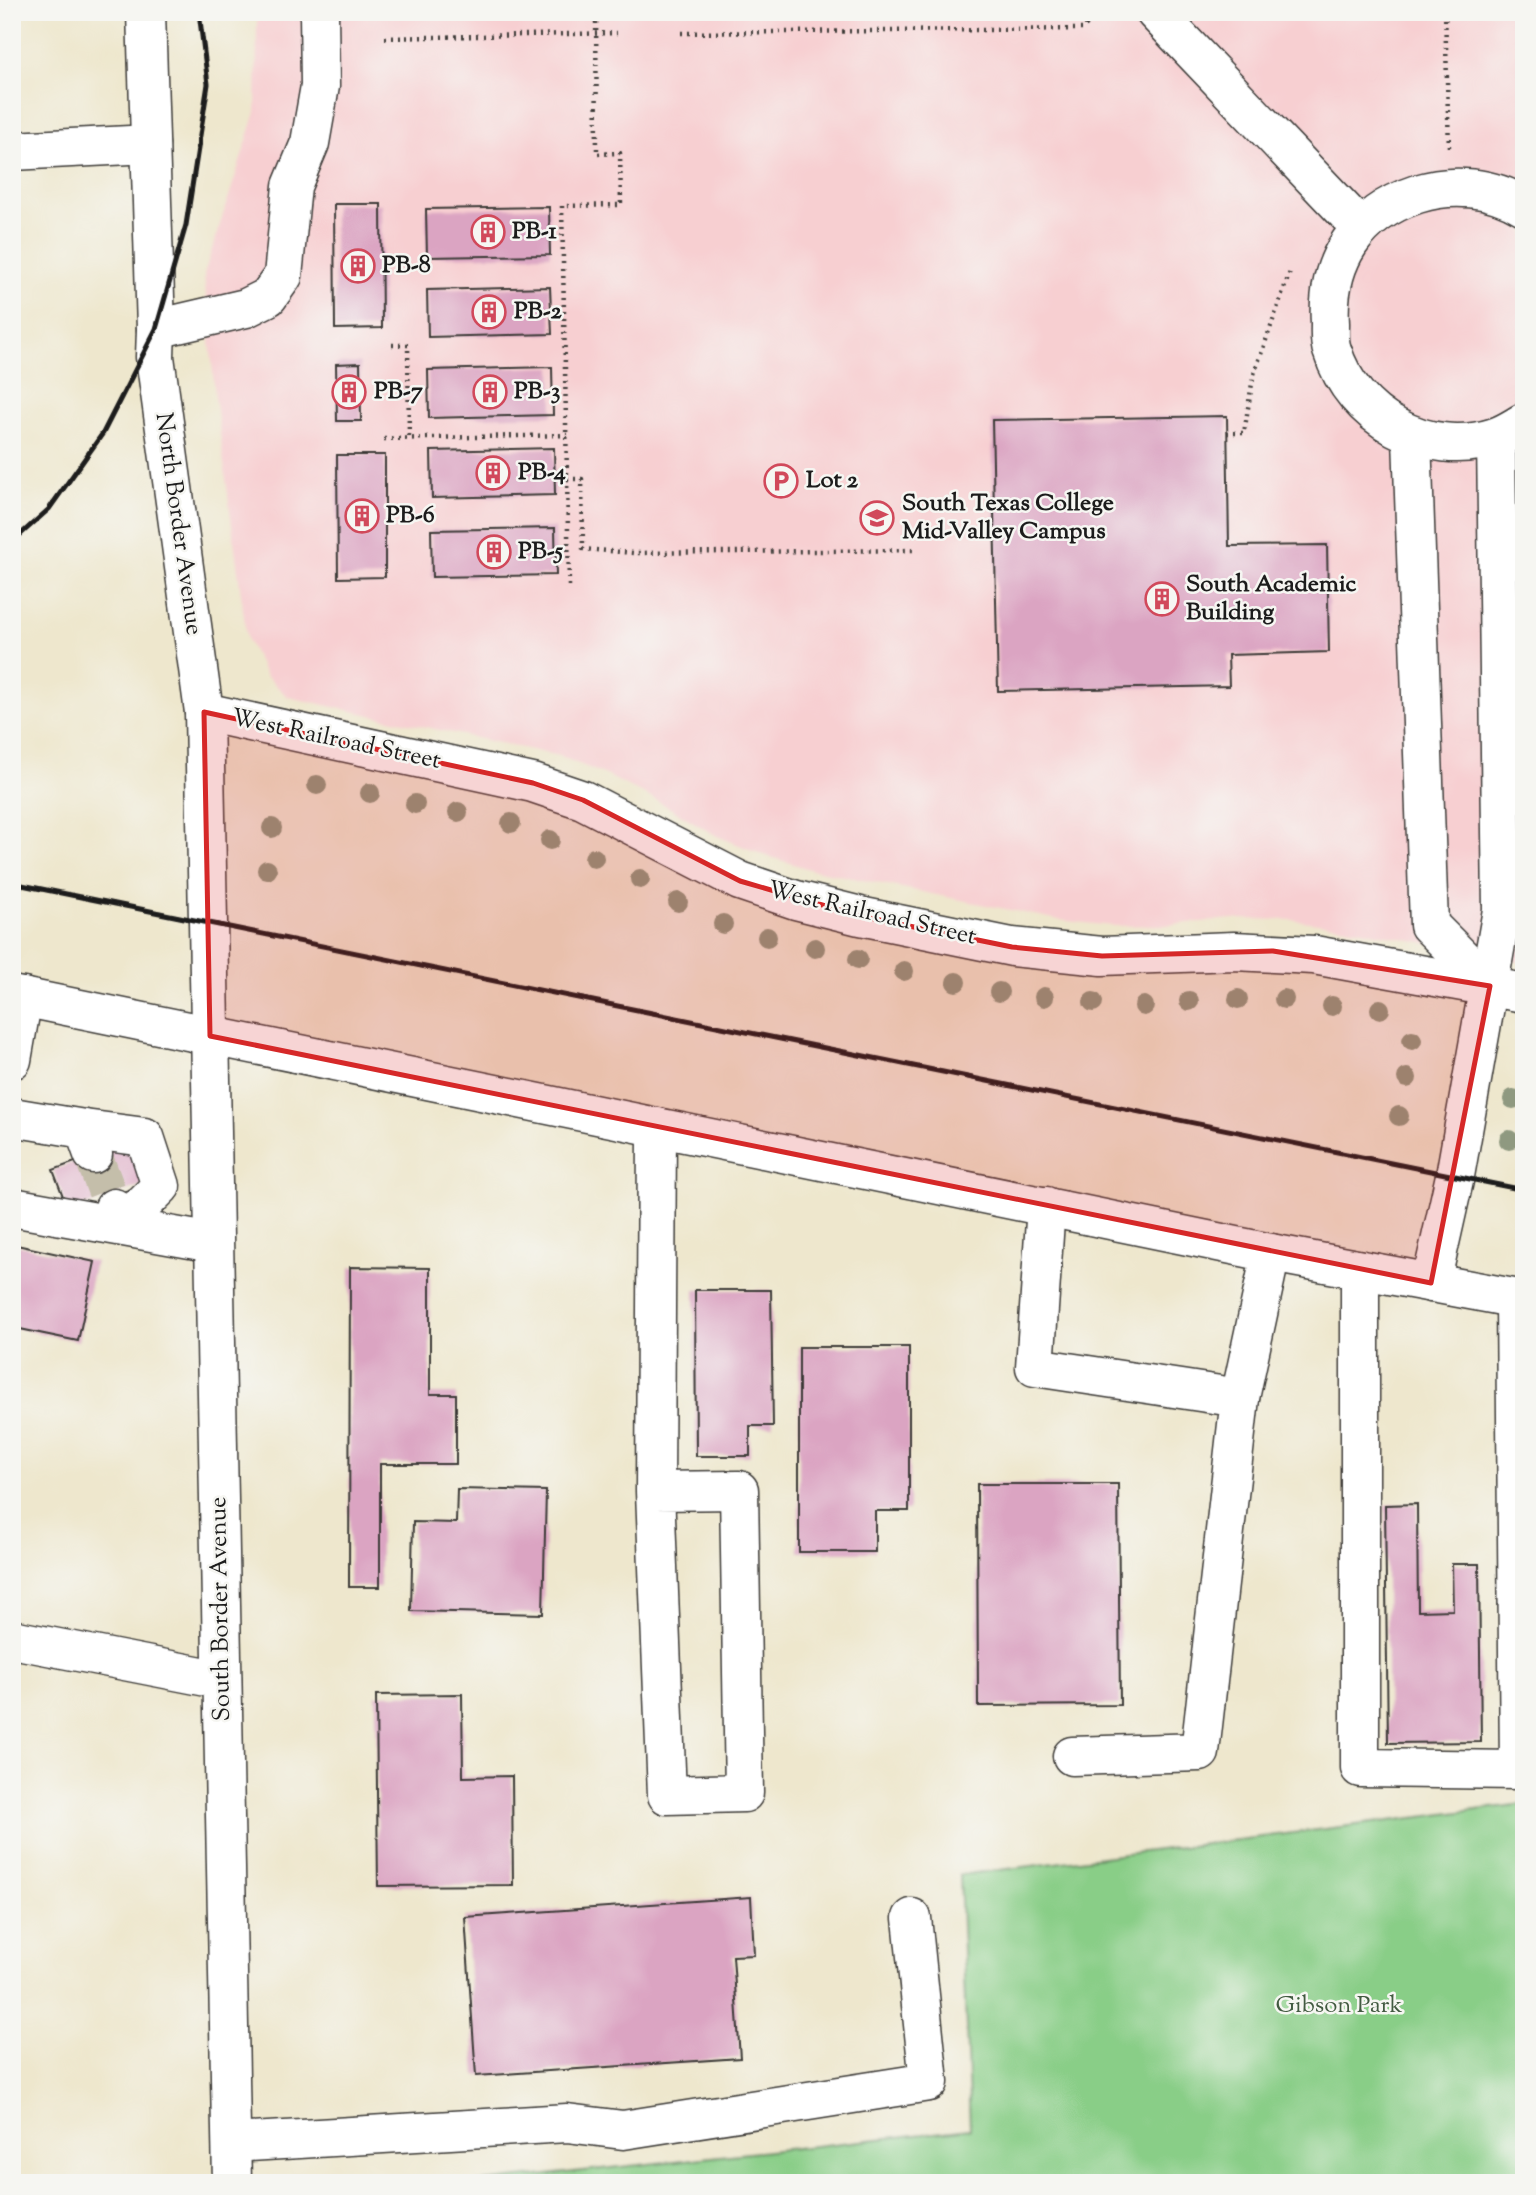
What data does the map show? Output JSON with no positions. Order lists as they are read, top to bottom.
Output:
{
  "streets": {
    "street": ["North Border Avenue", "West Railroad Street", "South Border Avenue"]
  },
  "crossings": [
    ["North Border Avenue", "West Railroad Street"],
    ["North Border Avenue", "South Border Avenue"]
  ],
  "parks": ["Gibson Park"],
  "places": {
    "building": [
      "PB-1",
      "PB-8",
      "PB-2",
      "PB-7",
      "PB-3",
      "PB-4",
      "PB-6",
      "PB-5",
      "South Academic Building"
    ],
    "parking": ["Lot 2"],
    "school or university": ["South Texas College Mid-Valley Campus"]
  }
}
